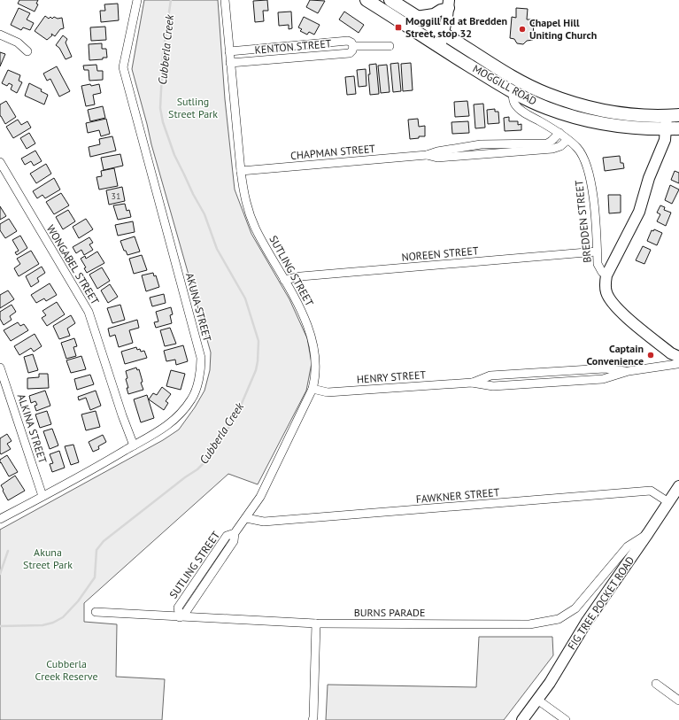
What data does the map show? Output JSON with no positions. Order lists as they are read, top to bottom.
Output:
{
  "streets": {
    "highway": ["MOGGILL ROAD"],
    "main road": ["FIG TREE POCKET ROAD"],
    "street": [
      "KENTON STREET",
      "CHAPMAN STREET",
      "BREDDEN STREET",
      "NOREEN STREET",
      "WONGABEL STREET",
      "SUTLING STREET",
      "AKUNA STREET",
      "HENRY STREET",
      "ALKINA STREET",
      "FAWKNER STREET",
      "BURNS PARADE"
    ]
  },
  "crossings": [
    ["KENTON STREET", "SUTLING STREET"],
    ["MOGGILL ROAD", "BREDDEN STREET"],
    ["CHAPMAN STREET", "BREDDEN STREET"],
    ["CHAPMAN STREET", "SUTLING STREET"],
    ["BREDDEN STREET", "NOREEN STREET"],
    ["NOREEN STREET", "SUTLING STREET"],
    ["WONGABEL STREET", "AKUNA STREET"],
    ["SUTLING STREET", "HENRY STREET"],
    ["SUTLING STREET", "FAWKNER STREET"],
    ["SUTLING STREET", "BURNS PARADE"],
    ["AKUNA STREET", "ALKINA STREET"],
    ["FAWKNER STREET", "FIG TREE POCKET ROAD"],
    ["FIG TREE POCKET ROAD", "BURNS PARADE"]
  ],
  "water": ["Cubberla Creek"],
  "parks": ["Sutling Street Park", "Akuna Street Park", "Cubberla Creek Reserve"],
  "places": {
    "transit": ["Moggill Rd at Bredden Street, stop 32"],
    "other": ["Chapel Hill Uniting Church", "Captain Convenience"]
  },
  "house_numbers": ["31"]
}
